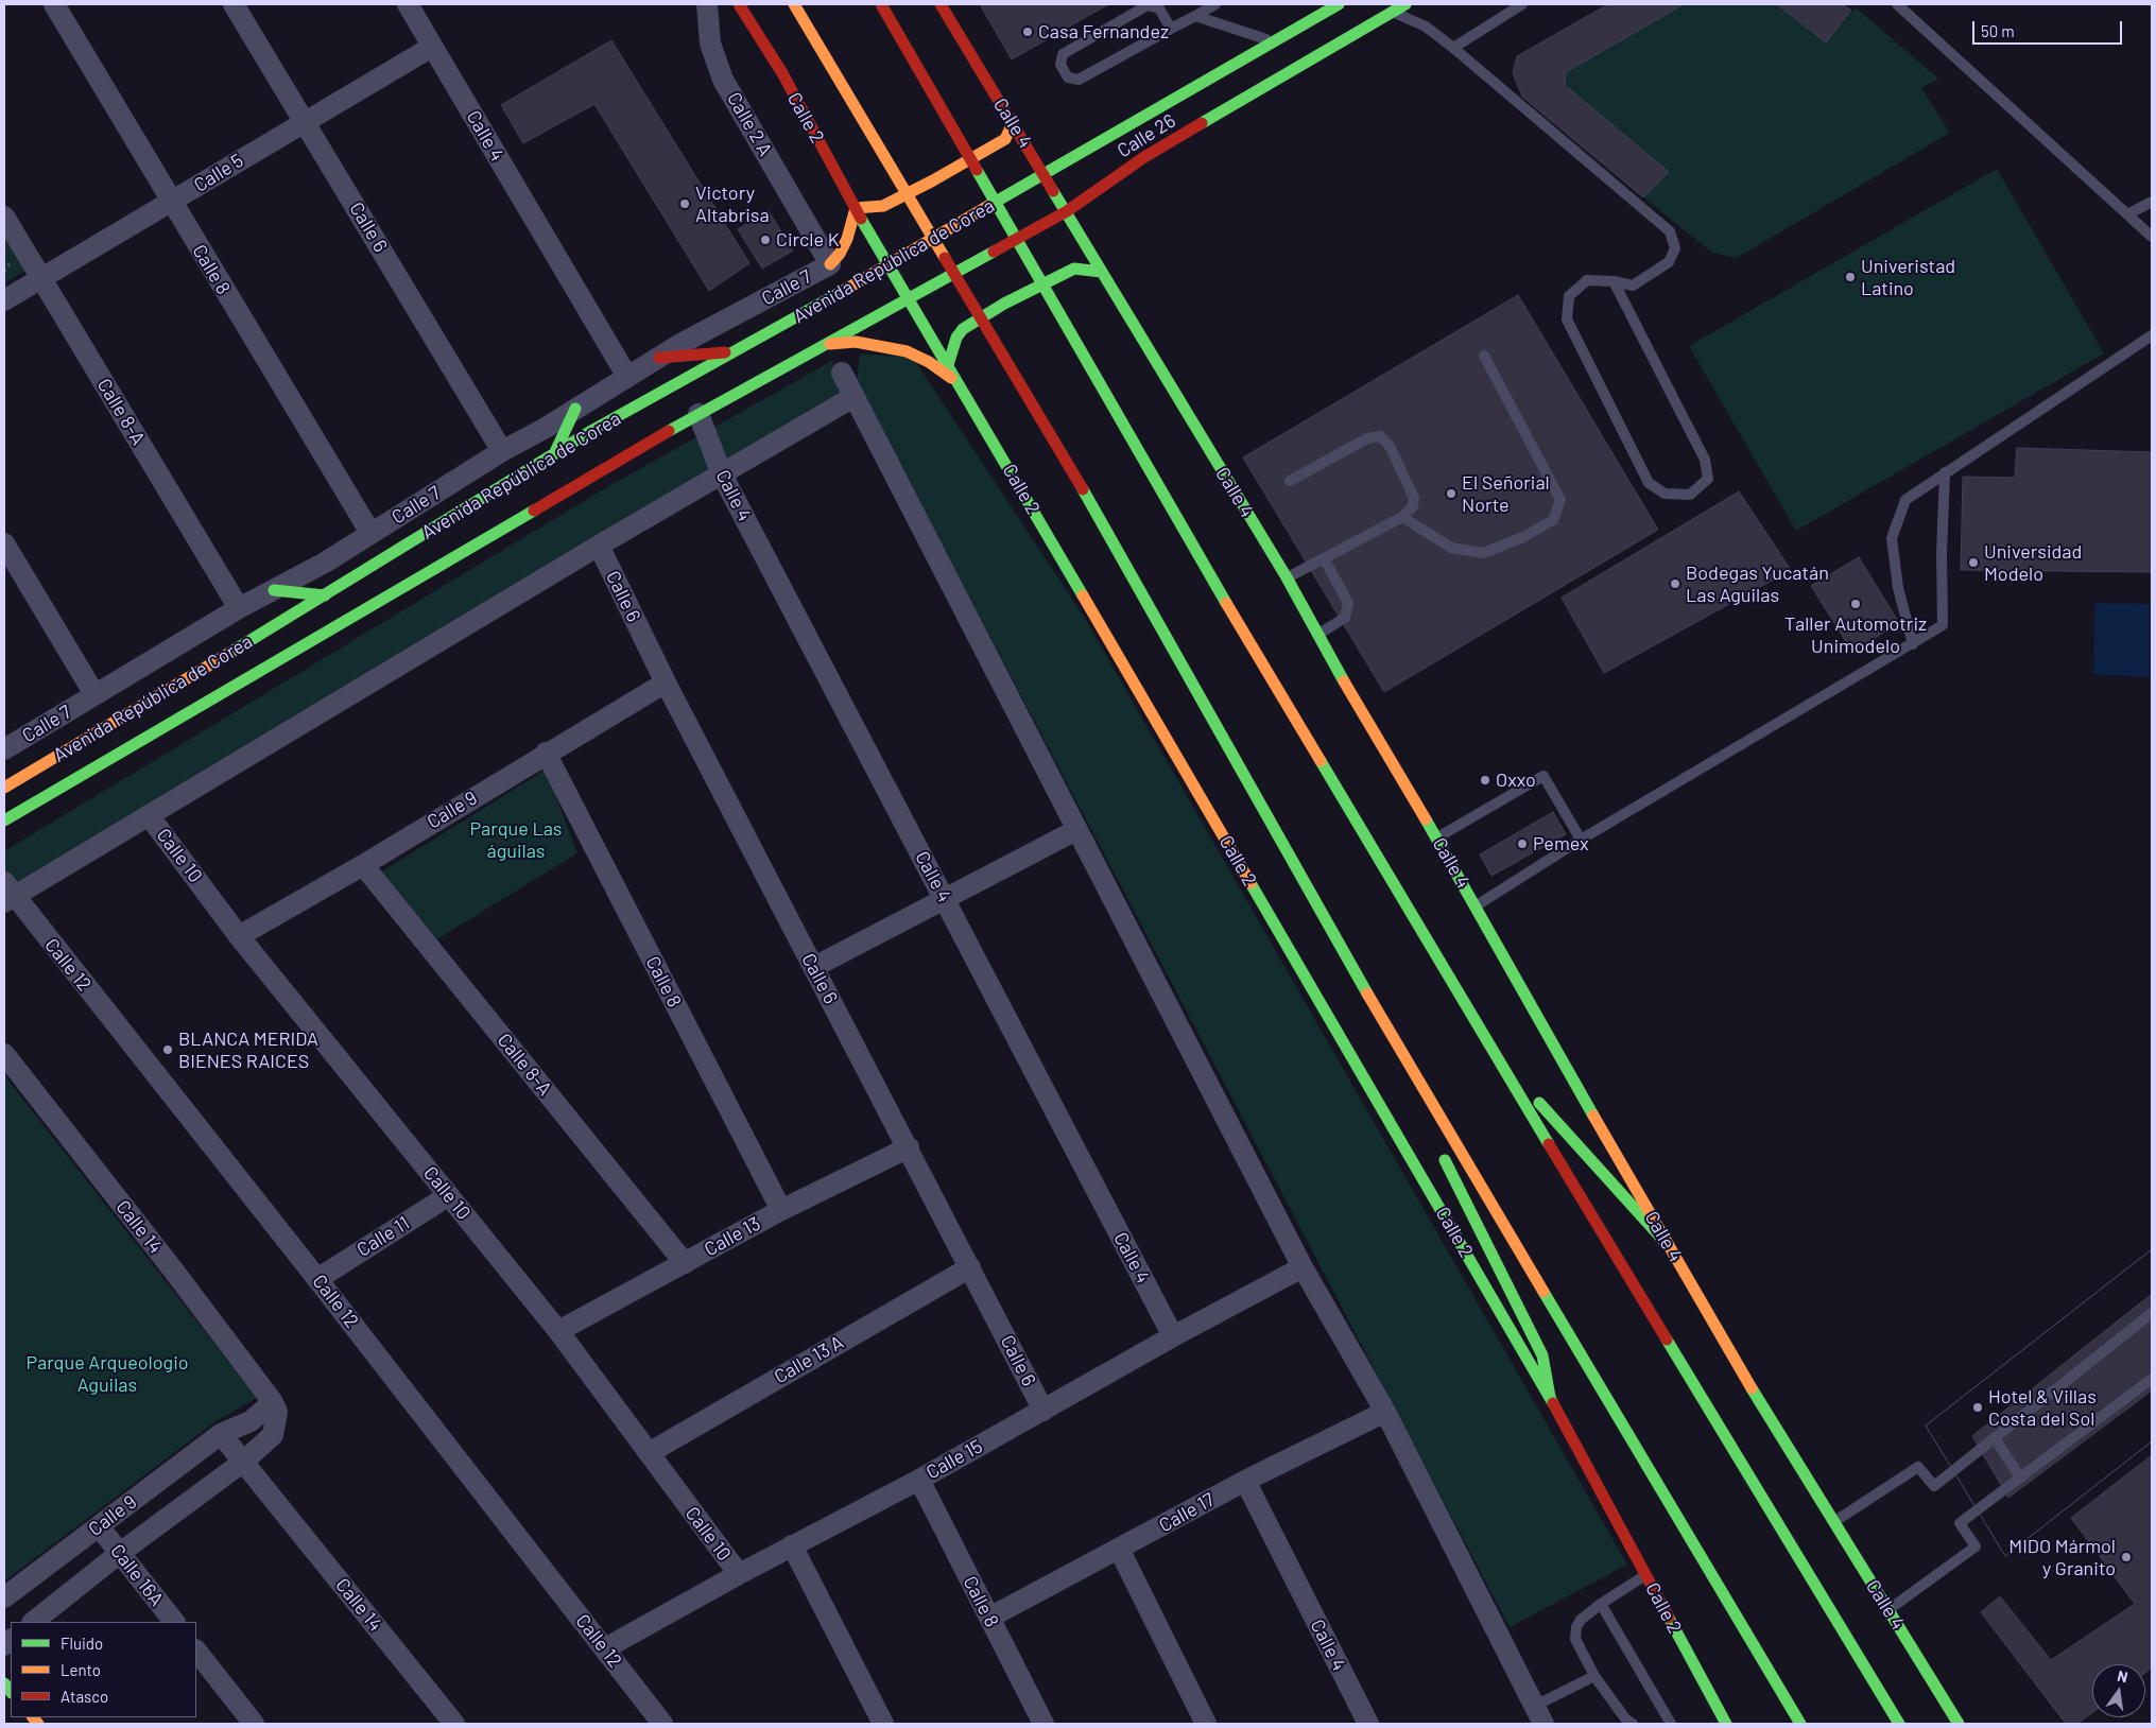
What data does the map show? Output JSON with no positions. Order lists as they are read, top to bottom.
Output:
{
  "streets": {
    "main road": [
      "Calle 2",
      "Calle 4",
      "Calle 26",
      "Avenida República de Corea"
    ],
    "street": [
      "Calle 2 A",
      "Calle 5",
      "Calle 6",
      "Calle 8",
      "Calle 7",
      "Calle 8-A",
      "Calle 9",
      "Calle 10",
      "Calle 12",
      "Calle 14",
      "Calle 11",
      "Calle 13",
      "Calle 13 A",
      "Calle 15",
      "Calle 17",
      "Calle 16A"
    ]
  },
  "crossings": [
    ["Calle 2", "Calle 26"],
    ["Calle 2", "Avenida República de Corea"],
    ["Calle 4", "Calle 26"],
    ["Calle 4", "Calle 5"],
    ["Calle 4", "Avenida República de Corea"],
    ["Calle 4", "Calle 7"],
    ["Calle 4", "Calle 15"],
    ["Calle 4", "Calle 17"],
    ["Calle 2 A", "Calle 7"],
    ["Calle 26", "Avenida República de Corea"],
    ["Calle 5", "Calle 6"],
    ["Calle 5", "Calle 8"],
    ["Calle 5", "Calle 8-A"],
    ["Calle 6", "Calle 7"],
    ["Calle 6", "Calle 9"],
    ["Calle 6", "Calle 13"],
    ["Calle 6", "Calle 13 A"],
    ["Calle 6", "Calle 15"],
    ["Calle 8", "Calle 7"],
    ["Calle 8", "Calle 9"],
    ["Calle 8", "Calle 13"],
    ["Calle 8", "Calle 15"],
    ["Calle 8", "Calle 17"],
    ["Calle 7", "Calle 8-A"],
    ["Calle 8-A", "Calle 9"],
    ["Calle 8-A", "Calle 13"],
    ["Calle 9", "Calle 10"],
    ["Calle 9", "Calle 14"],
    ["Calle 9", "Calle 16A"],
    ["Calle 10", "Calle 11"],
    ["Calle 10", "Calle 13"],
    ["Calle 10", "Calle 13 A"],
    ["Calle 10", "Calle 15"],
    ["Calle 12", "Calle 11"],
    ["Calle 12", "Calle 15"]
  ],
  "parks": ["Parque Las águilas", "Parque Arqueologio Aguilas"],
  "places": [
    "Casa Fernandez",
    "Victory Altabrisa",
    "Circle K",
    "Univeristad Latino",
    "El Señorial Norte",
    "Universidad Modelo",
    "Bodegas Yucatán Las Aguilas",
    "Taller Automotriz Unimodelo",
    "Oxxo",
    "Pemex",
    "BLANCA MERIDA BIENES RAICES",
    "Hotel & Villas Costa del Sol",
    "MIDO Mármol y Granito"
  ],
  "legend": ["Fluido", "Lento", "Atasco"],
  "scale_bar": "50 m",
  "north": "top"
}
